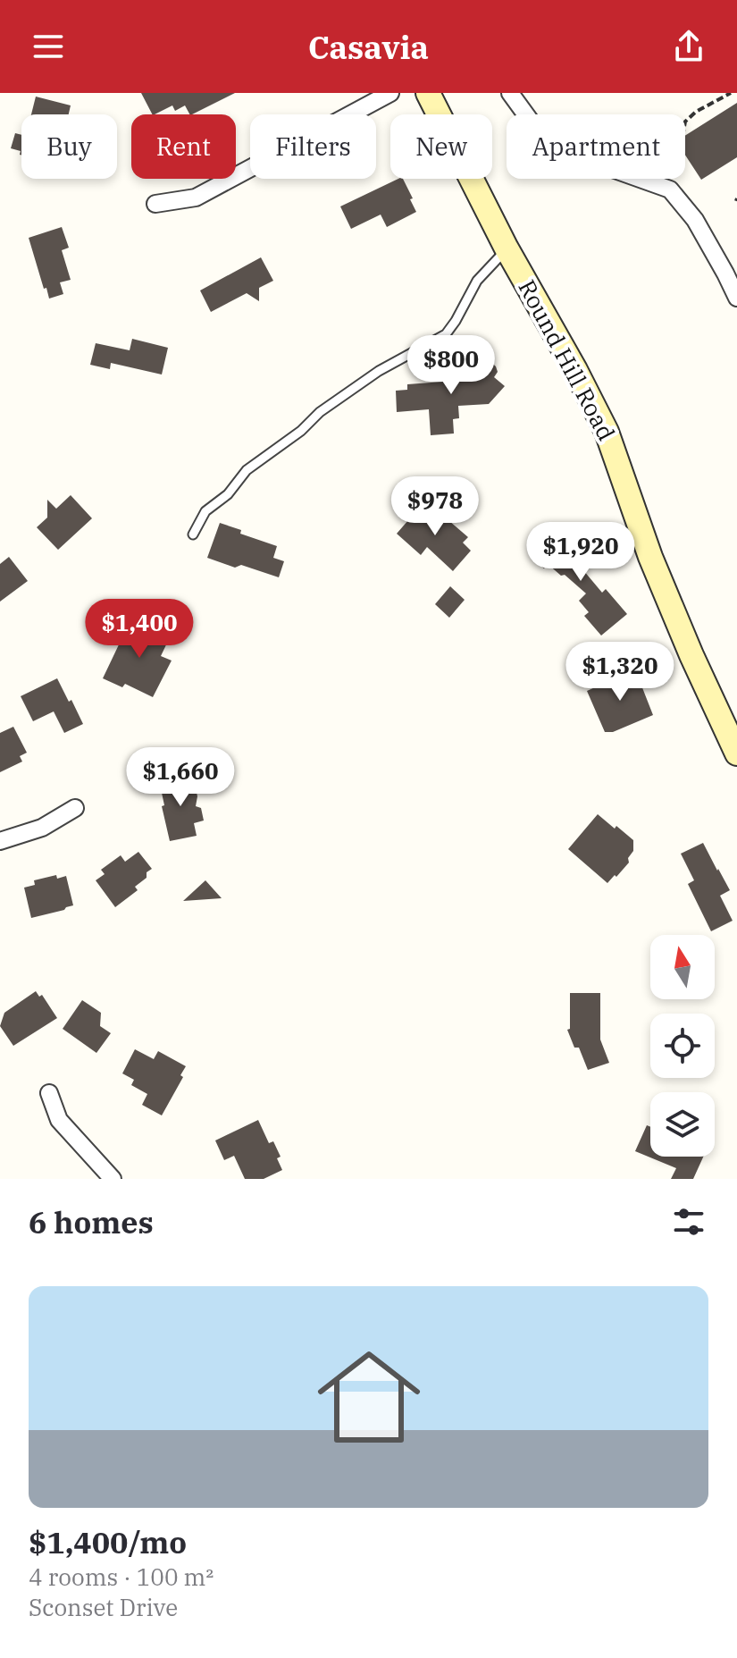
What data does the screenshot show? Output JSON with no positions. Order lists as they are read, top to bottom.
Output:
{
  "streets": {
    "main road": ["Round Hill Road"]
  },
  "north": "top",
  "page": {
    "header": "Casavia",
    "chip": [
      "Buy",
      "Rent",
      "Filters",
      "New",
      "Apartment"
    ],
    "price": [
      "$800",
      "$978",
      "$1,920",
      "$1,400",
      "$1,320",
      "$1,660"
    ],
    "heading": "6 homes",
    "list": [
      {
        "name": "$1,400/mo",
        "note": "4 rooms · 100 m² · Sconset Drive"
      }
    ]
  }
}
